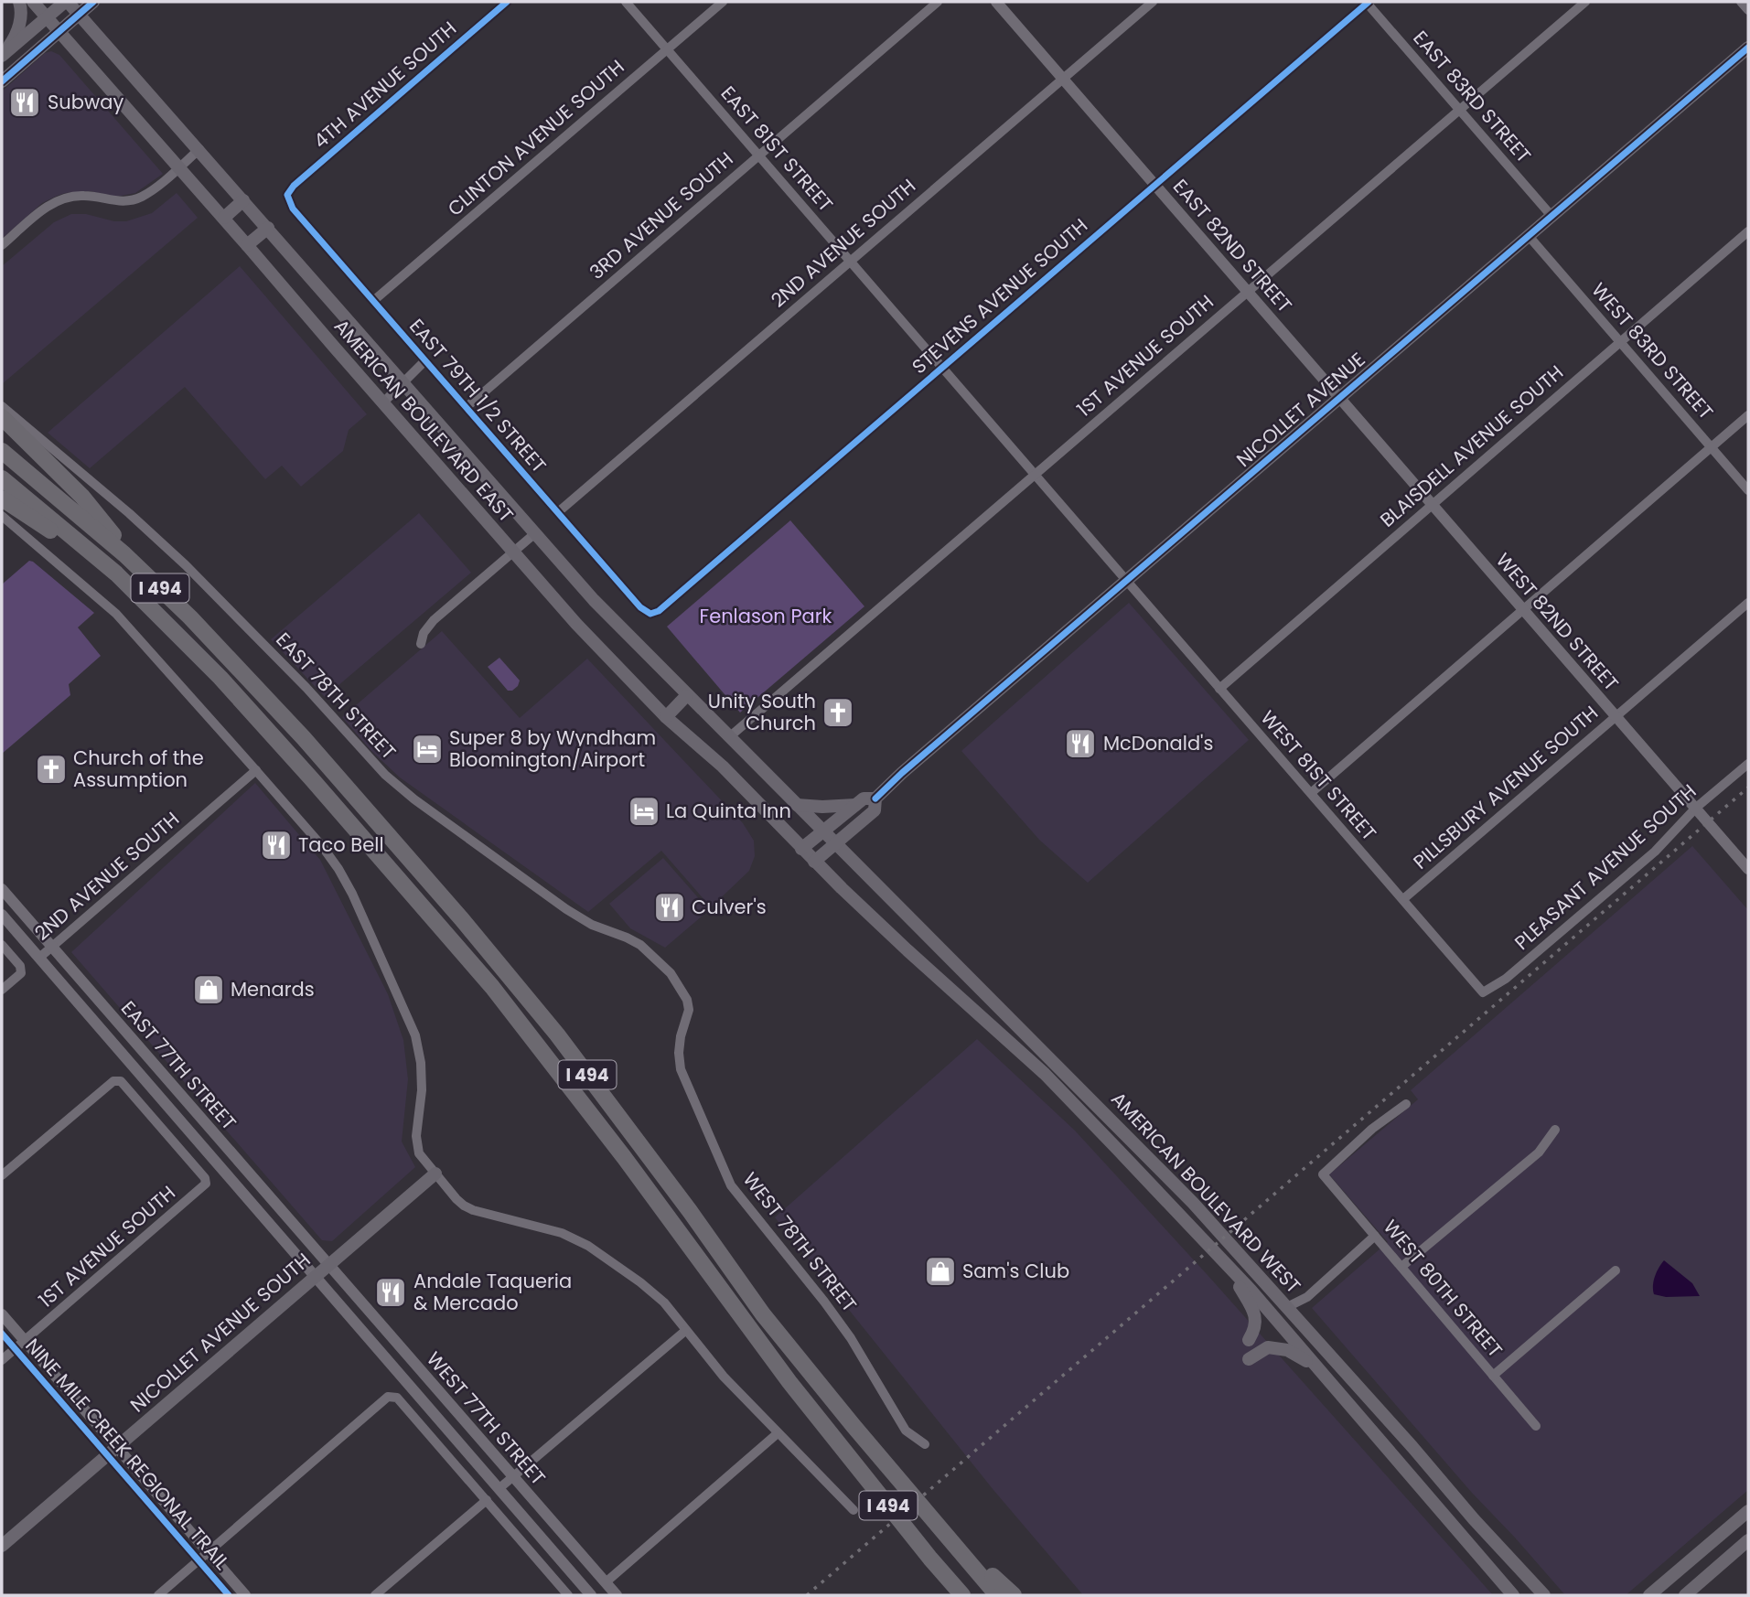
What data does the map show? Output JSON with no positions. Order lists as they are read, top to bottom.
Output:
{
  "streets": {
    "highway": ["I 494"],
    "main road": [
      "NICOLLET AVENUE",
      "AMERICAN BOULEVARD EAST",
      "AMERICAN BOULEVARD WEST",
      "NICOLLET AVENUE SOUTH"
    ],
    "street": [
      "4TH AVENUE SOUTH",
      "EAST 83RD STREET",
      "CLINTON AVENUE SOUTH",
      "EAST 81ST STREET",
      "3RD AVENUE SOUTH",
      "2ND AVENUE SOUTH",
      "EAST 82ND STREET",
      "STEVENS AVENUE SOUTH",
      "WEST 83RD STREET",
      "1ST AVENUE SOUTH",
      "EAST 79TH 1/2 STREET",
      "BLAISDELL AVENUE SOUTH",
      "WEST 82ND STREET",
      "EAST 78TH STREET",
      "WEST 81ST STREET",
      "PILLSBURY AVENUE SOUTH",
      "PLEASANT AVENUE SOUTH",
      "EAST 77TH STREET",
      "WEST 78TH STREET",
      "WEST 80TH STREET",
      "WEST 77TH STREET"
    ],
    "cycle path": ["NINE MILE CREEK REGIONAL TRAIL"]
  },
  "crossings": [
    ["4TH AVENUE SOUTH", "EAST 79TH 1/2 STREET"],
    ["EAST 83RD STREET", "STEVENS AVENUE SOUTH"],
    ["EAST 83RD STREET", "1ST AVENUE SOUTH"],
    ["EAST 83RD STREET", "NICOLLET AVENUE"],
    ["CLINTON AVENUE SOUTH", "EAST 81ST STREET"],
    ["CLINTON AVENUE SOUTH", "EAST 79TH 1/2 STREET"],
    ["EAST 81ST STREET", "3RD AVENUE SOUTH"],
    ["EAST 81ST STREET", "2ND AVENUE SOUTH"],
    ["EAST 81ST STREET", "STEVENS AVENUE SOUTH"],
    ["EAST 81ST STREET", "1ST AVENUE SOUTH"],
    ["EAST 81ST STREET", "NICOLLET AVENUE"],
    ["EAST 81ST STREET", "WEST 81ST STREET"],
    ["3RD AVENUE SOUTH", "EAST 79TH 1/2 STREET"],
    ["2ND AVENUE SOUTH", "EAST 82ND STREET"],
    ["2ND AVENUE SOUTH", "EAST 79TH 1/2 STREET"],
    ["2ND AVENUE SOUTH", "EAST 77TH STREET"],
    ["EAST 82ND STREET", "STEVENS AVENUE SOUTH"],
    ["EAST 82ND STREET", "1ST AVENUE SOUTH"],
    ["EAST 82ND STREET", "NICOLLET AVENUE"],
    ["EAST 82ND STREET", "WEST 82ND STREET"],
    ["STEVENS AVENUE SOUTH", "EAST 79TH 1/2 STREET"],
    ["WEST 83RD STREET", "NICOLLET AVENUE"],
    ["WEST 83RD STREET", "BLAISDELL AVENUE SOUTH"],
    ["1ST AVENUE SOUTH", "AMERICAN BOULEVARD EAST"],
    ["NICOLLET AVENUE", "AMERICAN BOULEVARD EAST"],
    ["NICOLLET AVENUE", "WEST 82ND STREET"],
    ["NICOLLET AVENUE", "WEST 81ST STREET"],
    ["NICOLLET AVENUE", "AMERICAN BOULEVARD WEST"],
    ["AMERICAN BOULEVARD EAST", "AMERICAN BOULEVARD WEST"],
    ["BLAISDELL AVENUE SOUTH", "WEST 82ND STREET"],
    ["BLAISDELL AVENUE SOUTH", "WEST 81ST STREET"],
    ["WEST 82ND STREET", "PILLSBURY AVENUE SOUTH"],
    ["WEST 82ND STREET", "PLEASANT AVENUE SOUTH"],
    ["EAST 78TH STREET", "WEST 78TH STREET"],
    ["WEST 81ST STREET", "PILLSBURY AVENUE SOUTH"],
    ["WEST 81ST STREET", "PLEASANT AVENUE SOUTH"],
    ["EAST 77TH STREET", "NICOLLET AVENUE SOUTH"],
    ["EAST 77TH STREET", "WEST 77TH STREET"],
    ["NICOLLET AVENUE SOUTH", "WEST 77TH STREET"]
  ],
  "parks": ["Fenlason Park"],
  "places": {
    "restaurant": [
      "Subway",
      "McDonald's",
      "Taco Bell",
      "Culver's",
      "Andale Taqueria & Mercado"
    ],
    "church": ["Unity South Church", "Church of the Assumption"],
    "hotel": ["Super 8 by Wyndham Bloomington/Airport", "La Quinta Inn"],
    "shop": ["Menards", "Sam's Club"]
  }
}
